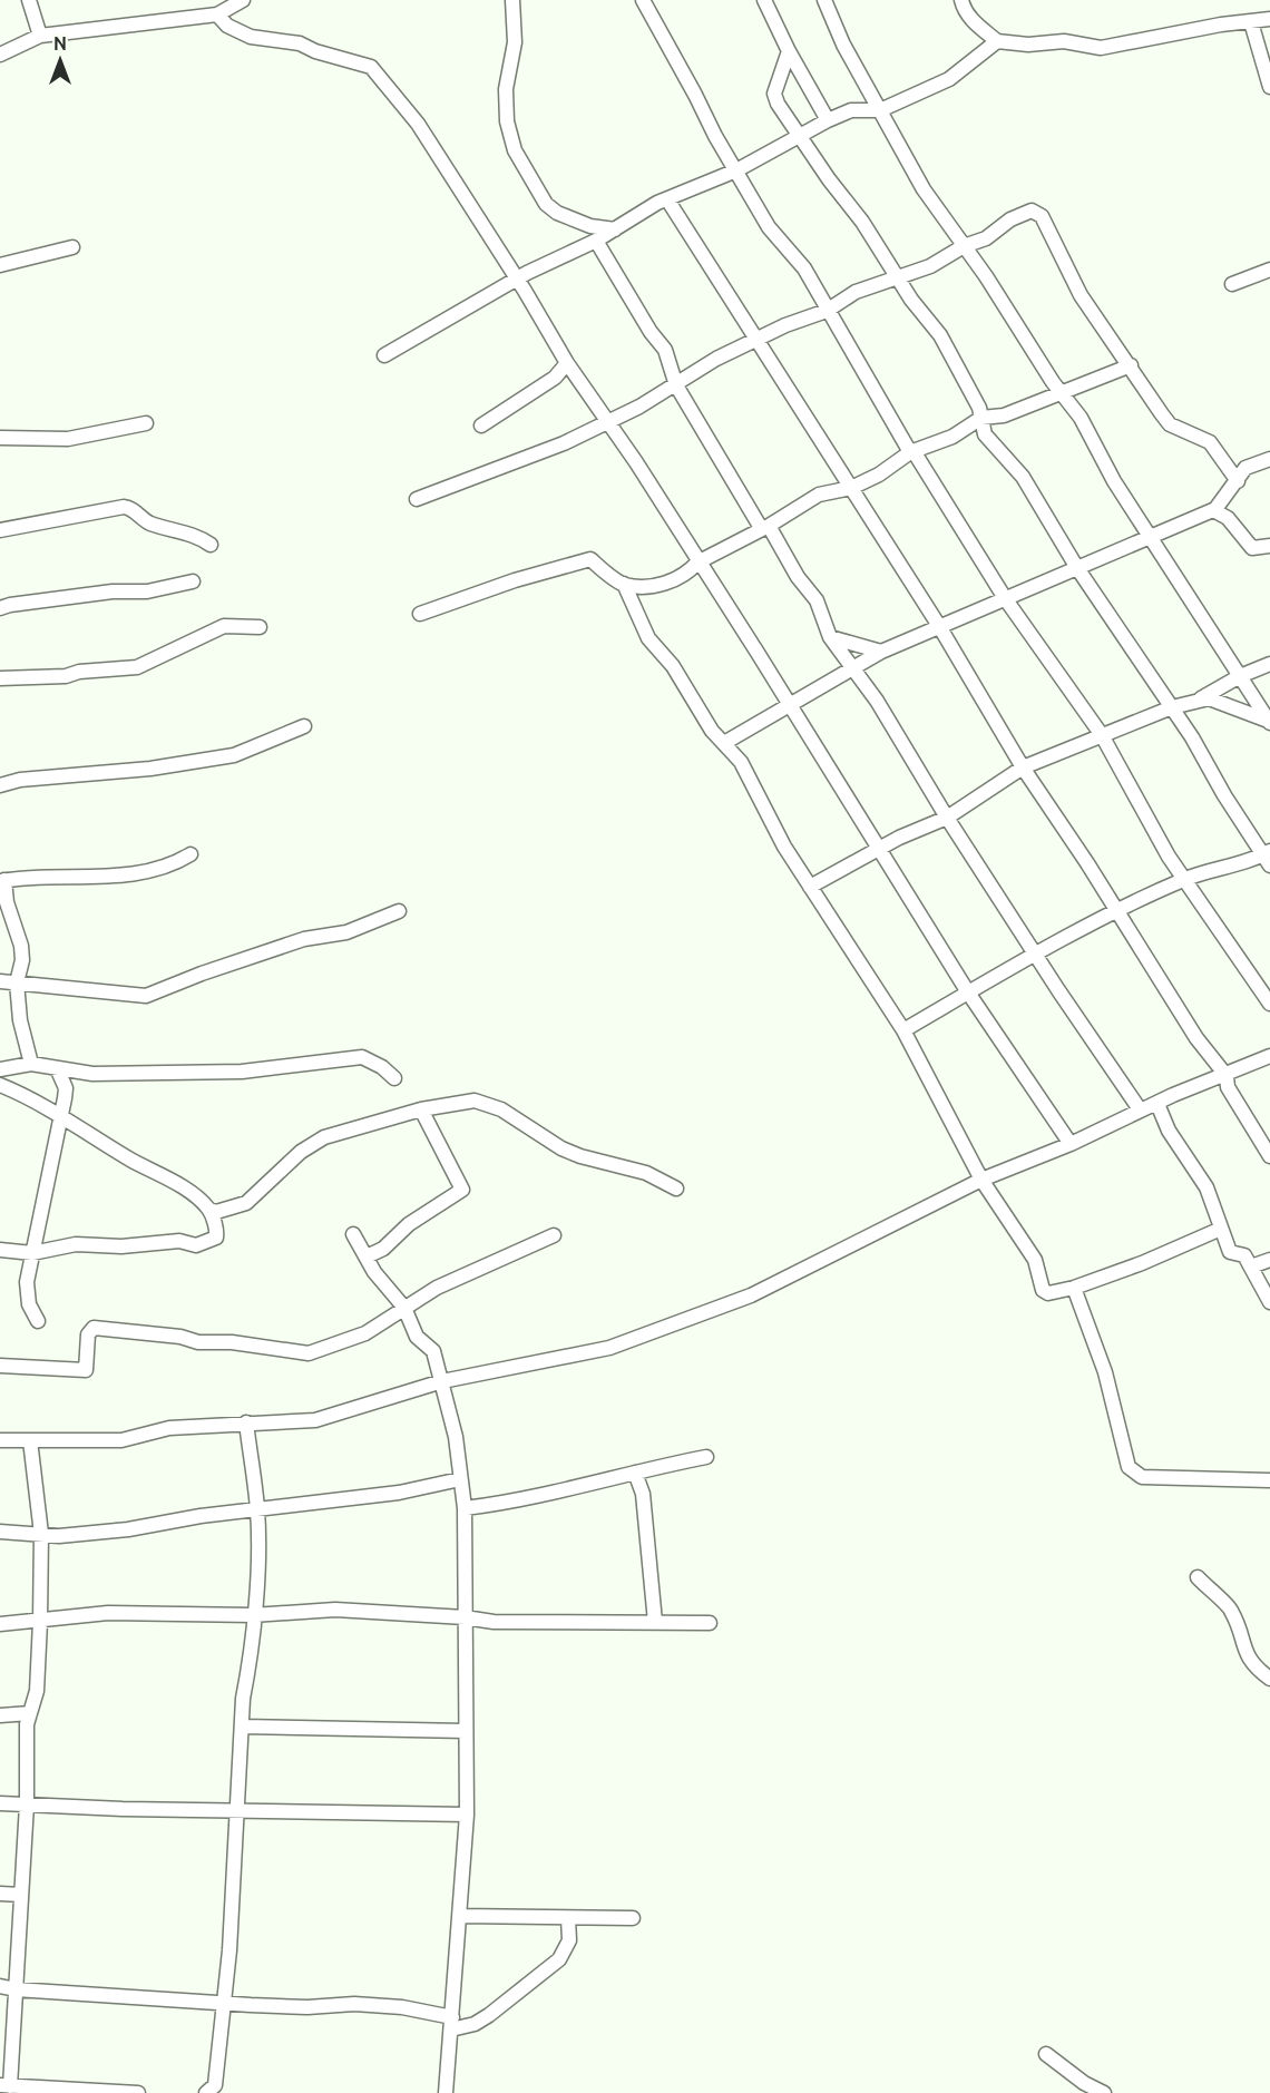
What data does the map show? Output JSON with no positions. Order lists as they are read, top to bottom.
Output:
{
  "north": "top"
}
